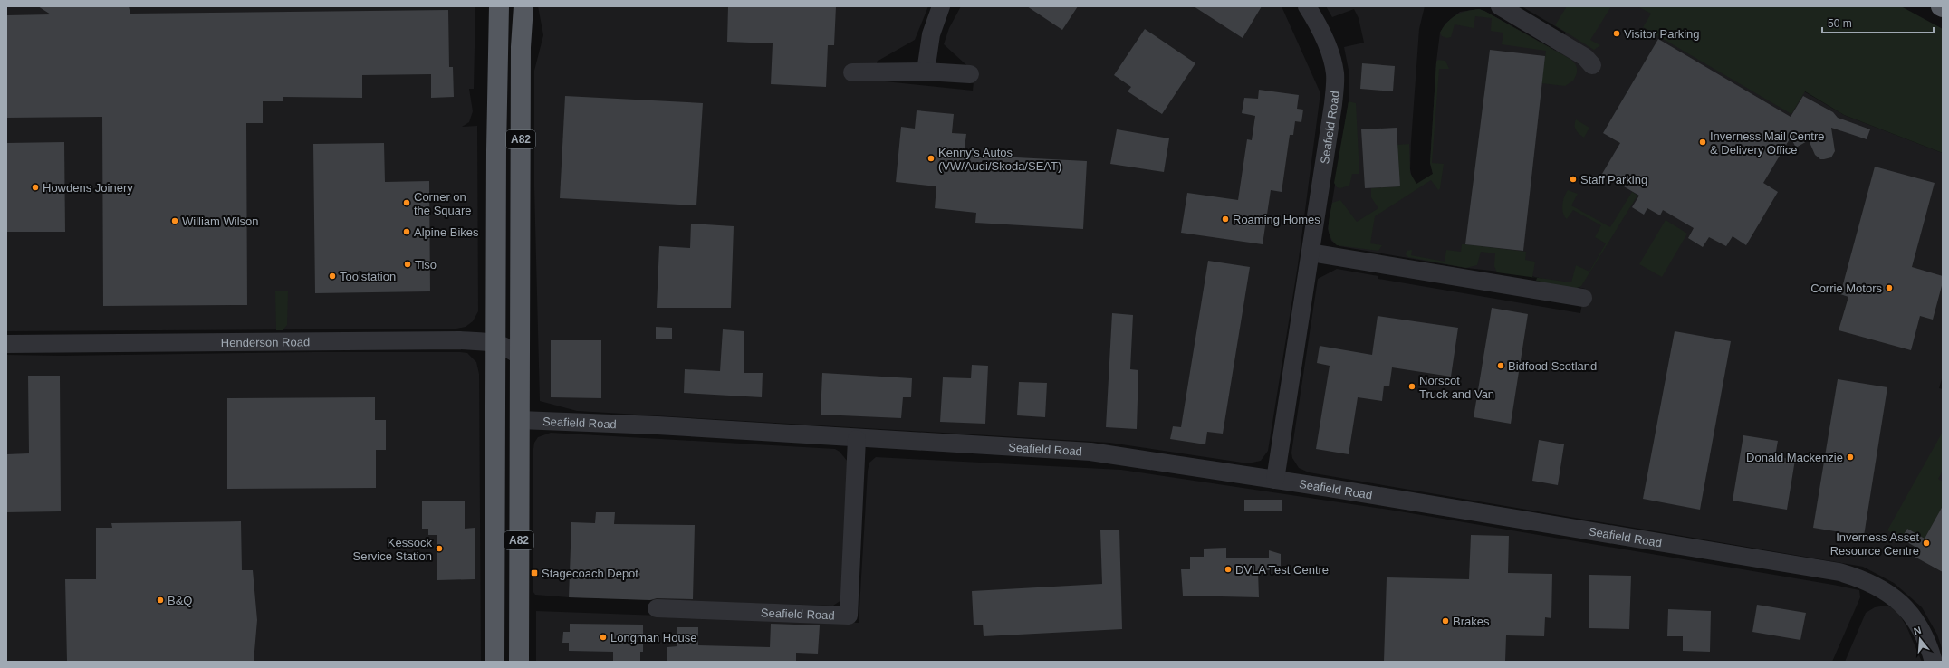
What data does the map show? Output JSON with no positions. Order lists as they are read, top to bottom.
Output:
{
  "streets": {
    "highway": ["A82"],
    "street": ["Seafield Road", "Henderson Road"]
  },
  "crossings": [
    ["Seafield Road", "A82"],
    ["A82", "Henderson Road"]
  ],
  "places": {
    "other": [
      "Visitor Parking",
      "Inverness Mail Centre & Delivery Office",
      "Kenny's Autos (VW/Audi/Skoda/SEAT)",
      "Staff Parking",
      "Howdens Joinery",
      "Corner on the Square",
      "Roaming Homes",
      "William Wilson",
      "Alpine Bikes",
      "Tiso",
      "Toolstation",
      "Corrie Motors",
      "Bidfood Scotland",
      "Norscot Truck and Van",
      "Donald Mackenzie",
      "Inverness Asset Resource Centre",
      "Kessock Service Station",
      "DVLA Test Centre",
      "B&Q",
      "Brakes",
      "Longman House"
    ],
    "transit": ["Stagecoach Depot"]
  },
  "scale_bar": "50 m",
  "north": "top"
}
